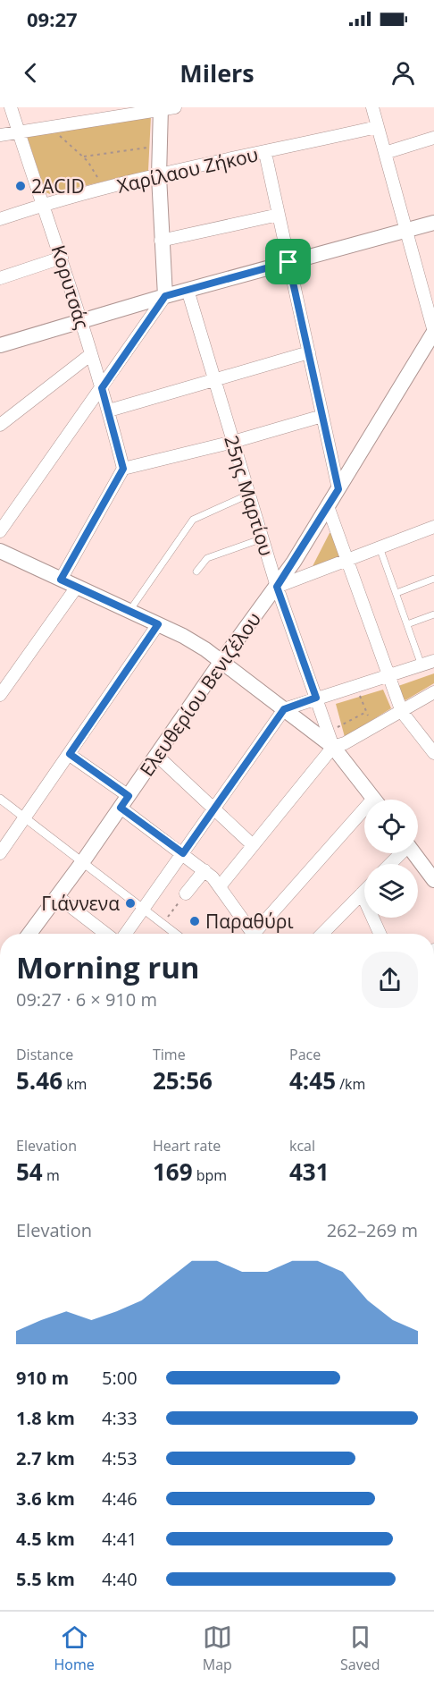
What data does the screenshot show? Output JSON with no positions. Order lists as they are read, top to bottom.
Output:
{
  "streets": {
    "street": [
      "Χαρίλαου Ζήκου",
      "Κορυτσάς",
      "25ης Μαρτίου",
      "Ελευθερίου Βενιζέλου"
    ]
  },
  "crossings": [
    ["Χαρίλαου Ζήκου", "Κορυτσάς"],
    ["25ης Μαρτίου", "Ελευθερίου Βενιζέλου"]
  ],
  "places": ["2ACID", "Γιάννενα", "Παραθύρι"],
  "page": {
    "status": "09:27",
    "header": "Milers",
    "heading": ["Morning run", "09:27 · 6 × 910 m"],
    "stats": [
      ["Distance", "5.46 km"],
      ["Time", "25:56"],
      ["Pace", "4:45 /km"],
      ["Elevation", "54 m"],
      ["Heart rate", "169 bpm"],
      ["kcal", "431"]
    ],
    "chart": ["Elevation", "262–269 m"],
    "list": [
      {
        "name": "910 m",
        "note": "5:00"
      },
      {
        "name": "1.8 km",
        "note": "4:33"
      },
      {
        "name": "2.7 km",
        "note": "4:53"
      },
      {
        "name": "3.6 km",
        "note": "4:46"
      },
      {
        "name": "4.5 km",
        "note": "4:41"
      },
      {
        "name": "5.5 km",
        "note": "4:40"
      }
    ],
    "tabs": ["Home", "Map", "Saved"]
  }
}
